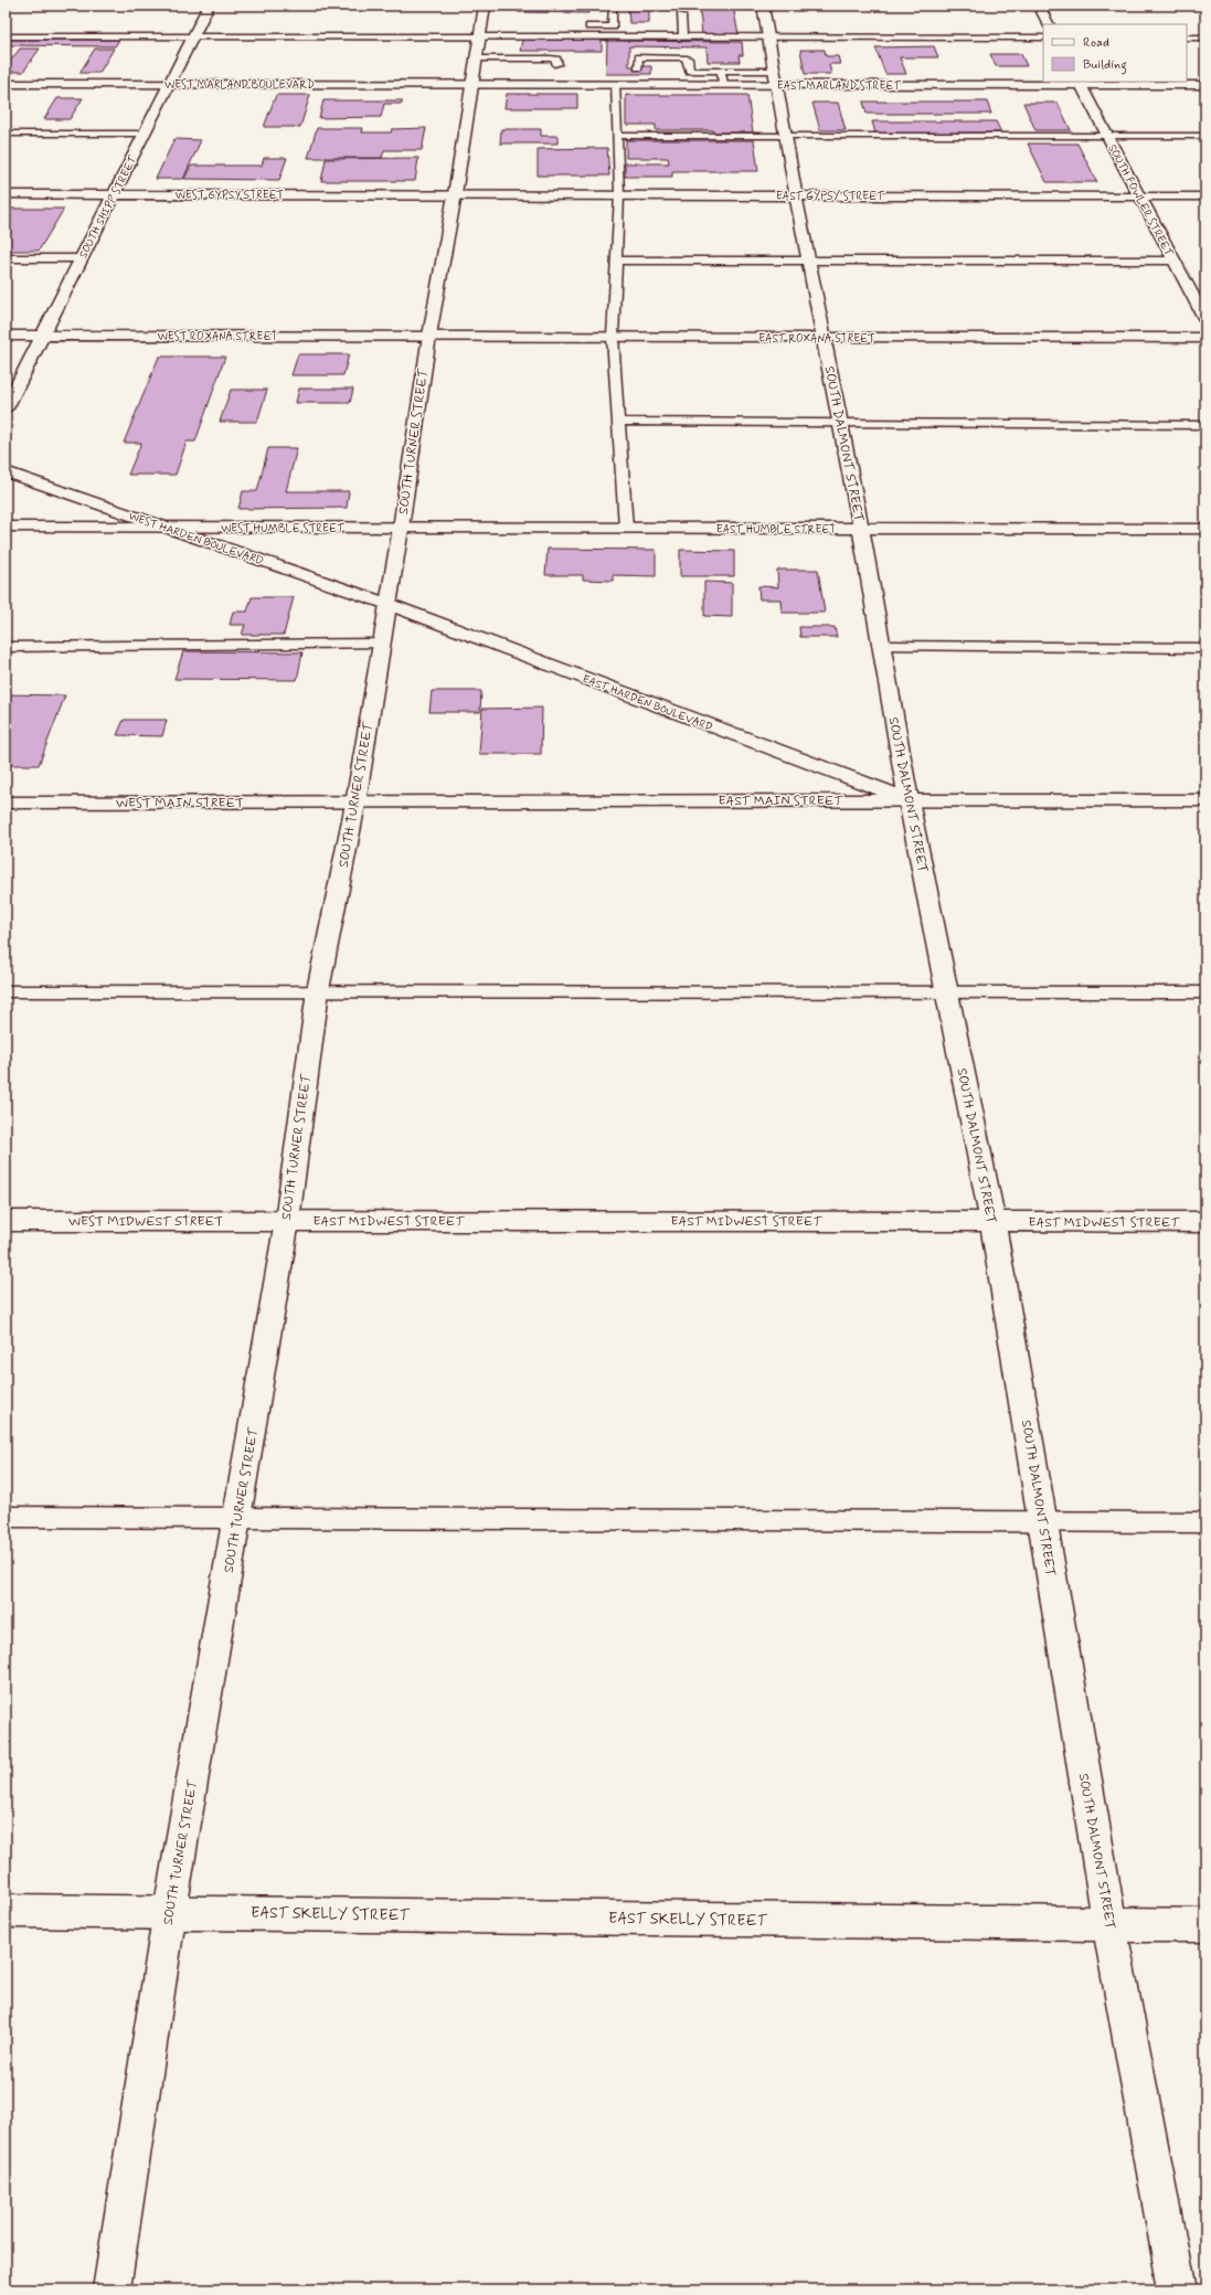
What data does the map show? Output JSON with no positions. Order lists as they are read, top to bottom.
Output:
{
  "streets": {
    "main road": [
      "WEST MARLAND BOULEVARD",
      "EAST MARLAND STREET",
      "WEST GYPSY STREET",
      "EAST GYPSY STREET",
      "SOUTH FOWLER STREET",
      "SOUTH SHIPP STREET",
      "WEST ROXANA STREET",
      "EAST ROXANA STREET",
      "SOUTH TURNER STREET",
      "SOUTH DALMONT STREET",
      "WEST HUMBLE STREET",
      "EAST HUMBLE STREET",
      "WEST HARDEN BOULEVARD",
      "EAST HARDEN BOULEVARD",
      "EAST MAIN STREET",
      "WEST MAIN STREET",
      "WEST MIDWEST STREET",
      "EAST MIDWEST STREET",
      "EAST SKELLY STREET"
    ]
  },
  "crossings": [
    ["WEST MARLAND BOULEVARD", "EAST MARLAND STREET"],
    ["WEST MARLAND BOULEVARD", "SOUTH SHIPP STREET"],
    ["WEST MARLAND BOULEVARD", "SOUTH TURNER STREET"],
    ["EAST MARLAND STREET", "SOUTH FOWLER STREET"],
    ["EAST MARLAND STREET", "SOUTH TURNER STREET"],
    ["EAST MARLAND STREET", "SOUTH DALMONT STREET"],
    ["WEST GYPSY STREET", "EAST GYPSY STREET"],
    ["WEST GYPSY STREET", "SOUTH SHIPP STREET"],
    ["WEST GYPSY STREET", "SOUTH TURNER STREET"],
    ["EAST GYPSY STREET", "SOUTH FOWLER STREET"],
    ["EAST GYPSY STREET", "SOUTH TURNER STREET"],
    ["EAST GYPSY STREET", "SOUTH DALMONT STREET"],
    ["SOUTH SHIPP STREET", "WEST ROXANA STREET"],
    ["WEST ROXANA STREET", "EAST ROXANA STREET"],
    ["WEST ROXANA STREET", "SOUTH TURNER STREET"],
    ["EAST ROXANA STREET", "SOUTH TURNER STREET"],
    ["EAST ROXANA STREET", "SOUTH DALMONT STREET"],
    ["SOUTH TURNER STREET", "WEST HUMBLE STREET"],
    ["SOUTH TURNER STREET", "EAST HUMBLE STREET"],
    ["SOUTH TURNER STREET", "WEST HARDEN BOULEVARD"],
    ["SOUTH TURNER STREET", "EAST HARDEN BOULEVARD"],
    ["SOUTH TURNER STREET", "EAST MAIN STREET"],
    ["SOUTH TURNER STREET", "WEST MAIN STREET"],
    ["SOUTH TURNER STREET", "WEST MIDWEST STREET"],
    ["SOUTH TURNER STREET", "EAST MIDWEST STREET"],
    ["SOUTH TURNER STREET", "EAST SKELLY STREET"],
    ["SOUTH DALMONT STREET", "EAST HUMBLE STREET"],
    ["SOUTH DALMONT STREET", "EAST HARDEN BOULEVARD"],
    ["SOUTH DALMONT STREET", "EAST MAIN STREET"],
    ["SOUTH DALMONT STREET", "EAST MIDWEST STREET"],
    ["SOUTH DALMONT STREET", "EAST SKELLY STREET"],
    ["WEST HUMBLE STREET", "EAST HUMBLE STREET"],
    ["WEST HUMBLE STREET", "WEST HARDEN BOULEVARD"],
    ["WEST HARDEN BOULEVARD", "EAST HARDEN BOULEVARD"],
    ["EAST HARDEN BOULEVARD", "EAST MAIN STREET"],
    ["EAST MAIN STREET", "WEST MAIN STREET"],
    ["WEST MIDWEST STREET", "EAST MIDWEST STREET"]
  ],
  "legend": ["Road", "Building"]
}
